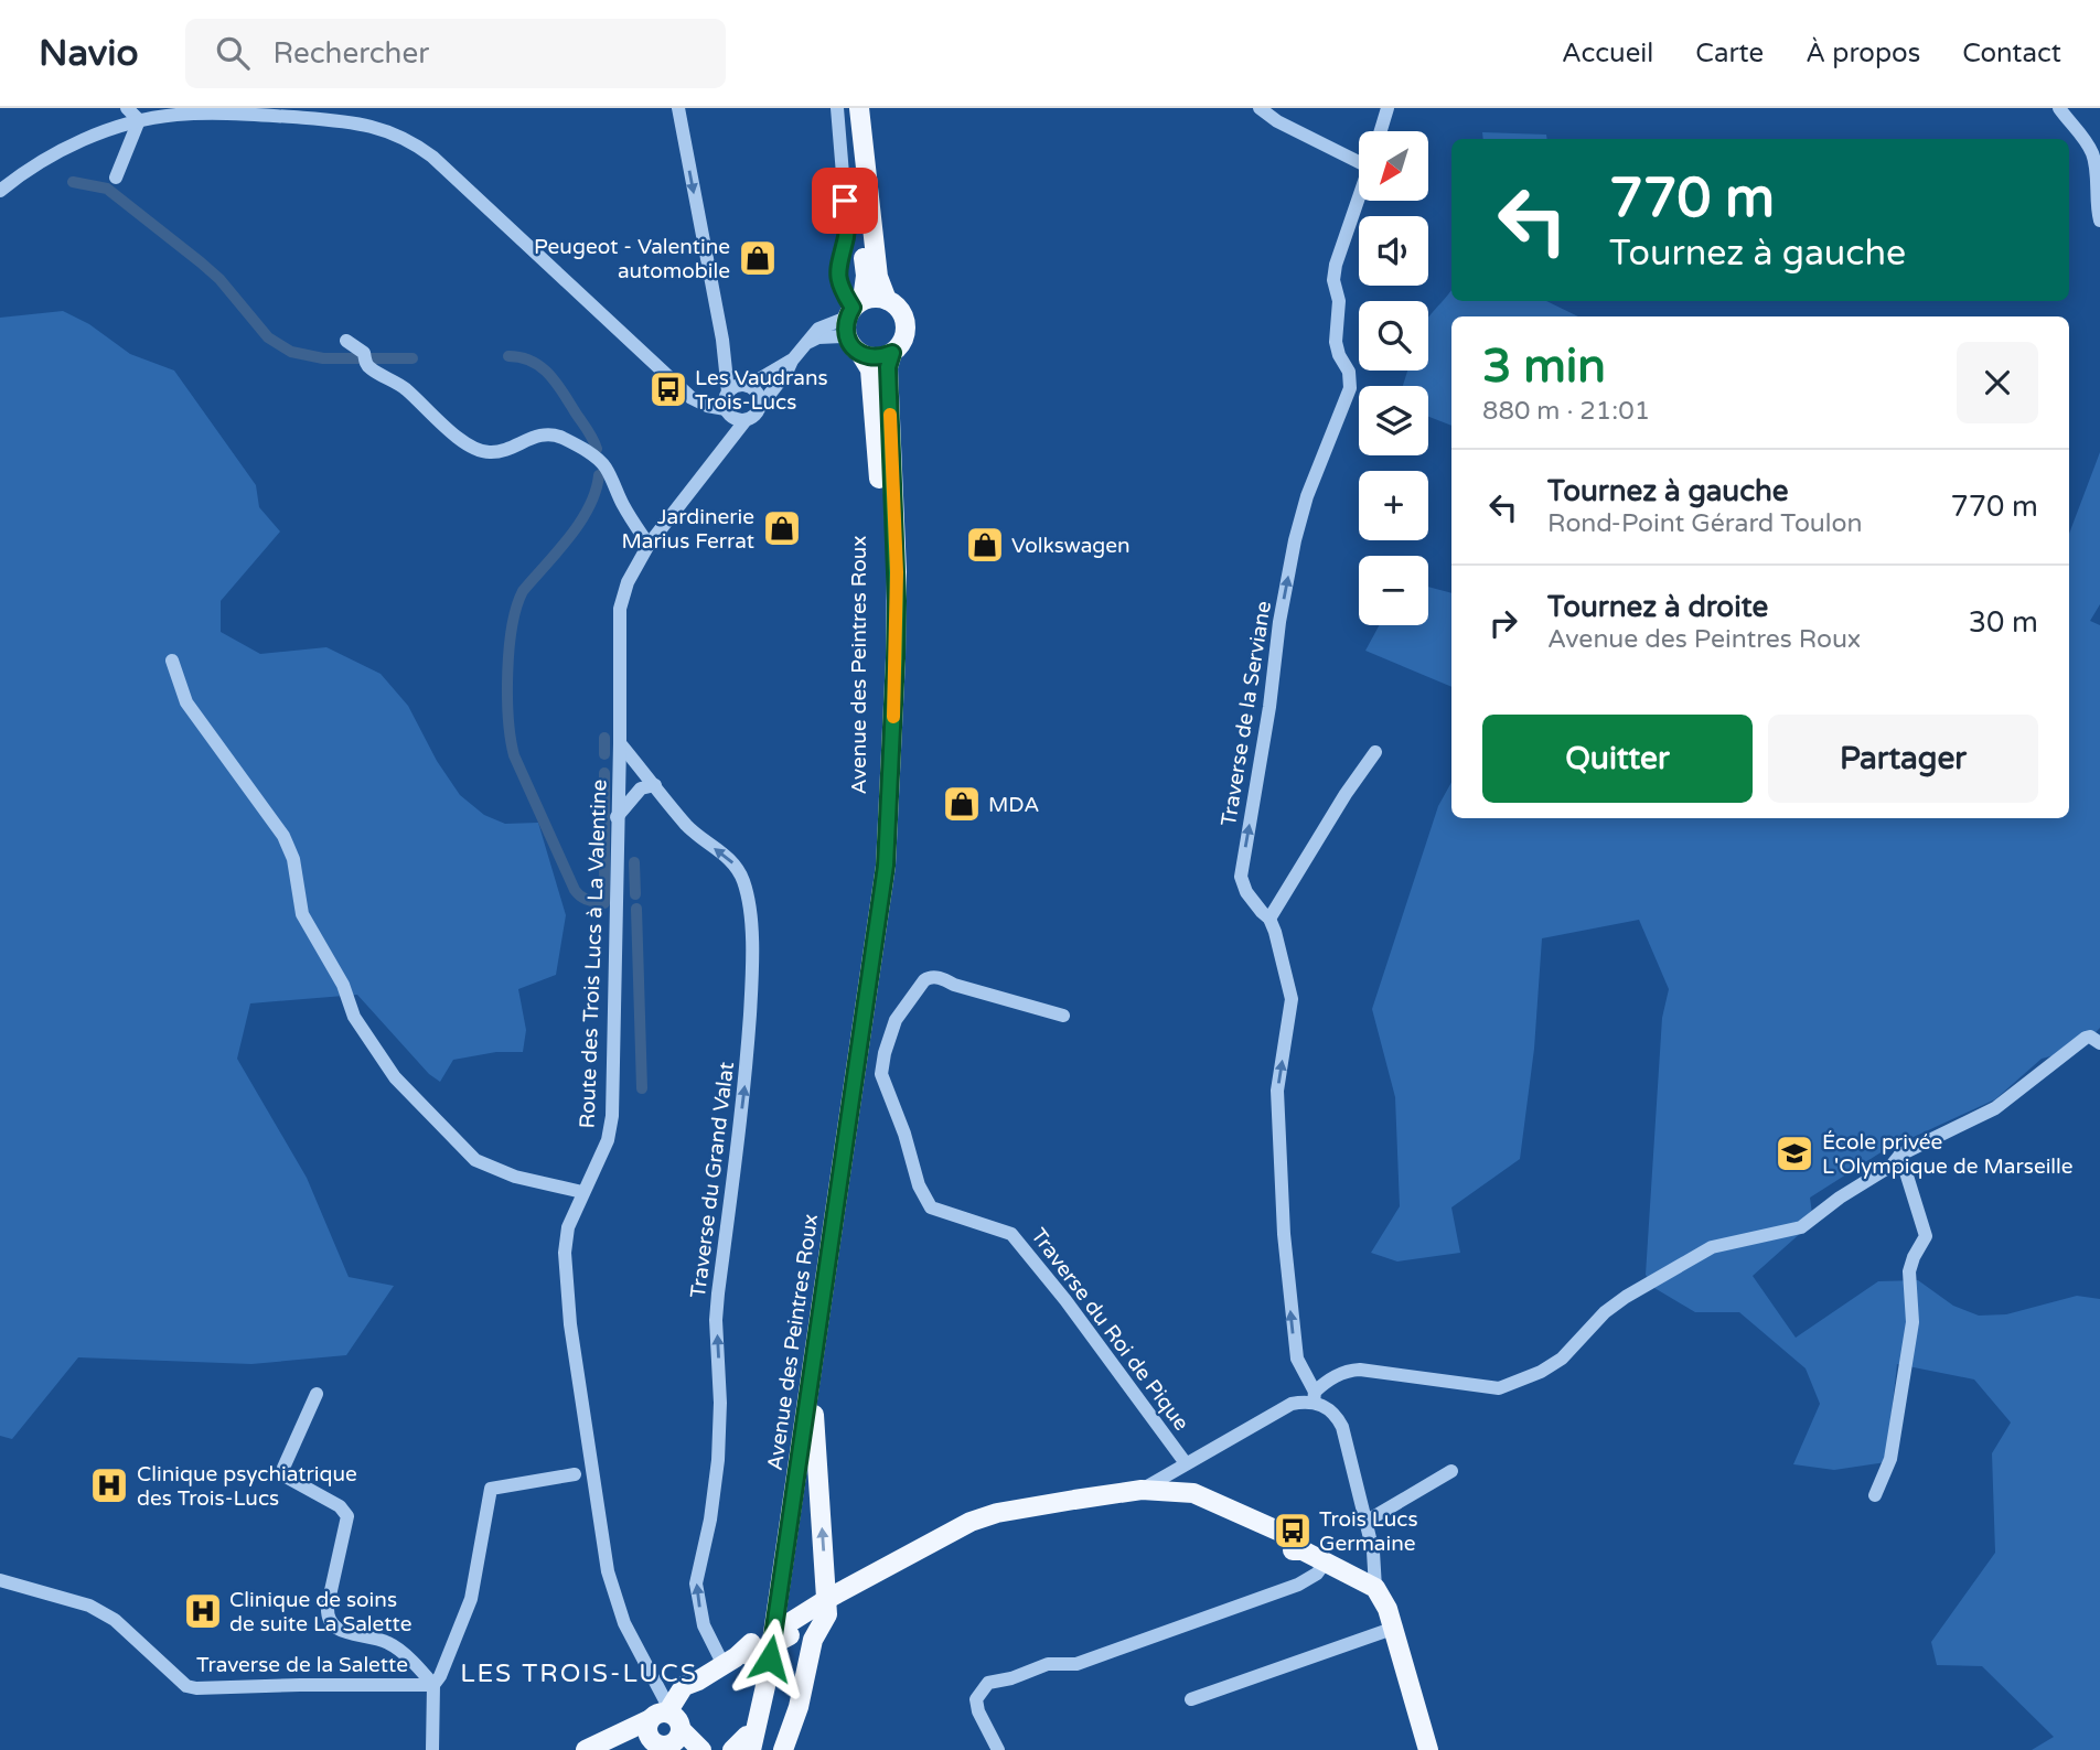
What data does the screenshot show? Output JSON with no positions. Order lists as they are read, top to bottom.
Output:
{
  "streets": {
    "main road": ["Avenue des Peintres Roux"],
    "street": [
      "Traverse de la Serviane",
      "Route des Trois Lucs à La Valentine",
      "Traverse du Grand Valat",
      "Traverse du Roi de Pique",
      "Traverse de la Salette"
    ]
  },
  "crossings": [
    ["Route des Trois Lucs à La Valentine", "Traverse du Grand Valat"]
  ],
  "one_way": ["Traverse de la Serviane", "Traverse du Grand Valat"],
  "districts": ["LES TROIS-LUCS"],
  "places": {
    "shop": [
      "Peugeot - Valentine automobile",
      "Jardinerie Marius Ferrat",
      "Volkswagen",
      "MDA"
    ],
    "bus stop": ["Les Vaudrans Trois-Lucs", "Trois Lucs Germaine"],
    "school or university": ["École privée L'Olympique de Marseille"],
    "hospital": ["Clinique psychiatrique des Trois-Lucs", "Clinique de soins de suite La Salette"]
  },
  "north": "bottom left",
  "page": {
    "header": "Navio",
    "search": "Rechercher",
    "nav": [
      "Accueil",
      "Carte",
      "À propos",
      "Contact"
    ],
    "map_buttons": ["+", "−"],
    "turn": ["770 m", "Tournez à gauche"],
    "heading": ["3 min", "880 m · 21:01"],
    "list": [
      {
        "name": "Tournez à gauche",
        "note": "Rond-Point Gérard Toulon",
        "value": "770 m"
      },
      {
        "name": "Tournez à droite",
        "note": "Avenue des Peintres Roux",
        "value": "30 m"
      }
    ],
    "buttons": ["Quitter", "Partager"]
  }
}
